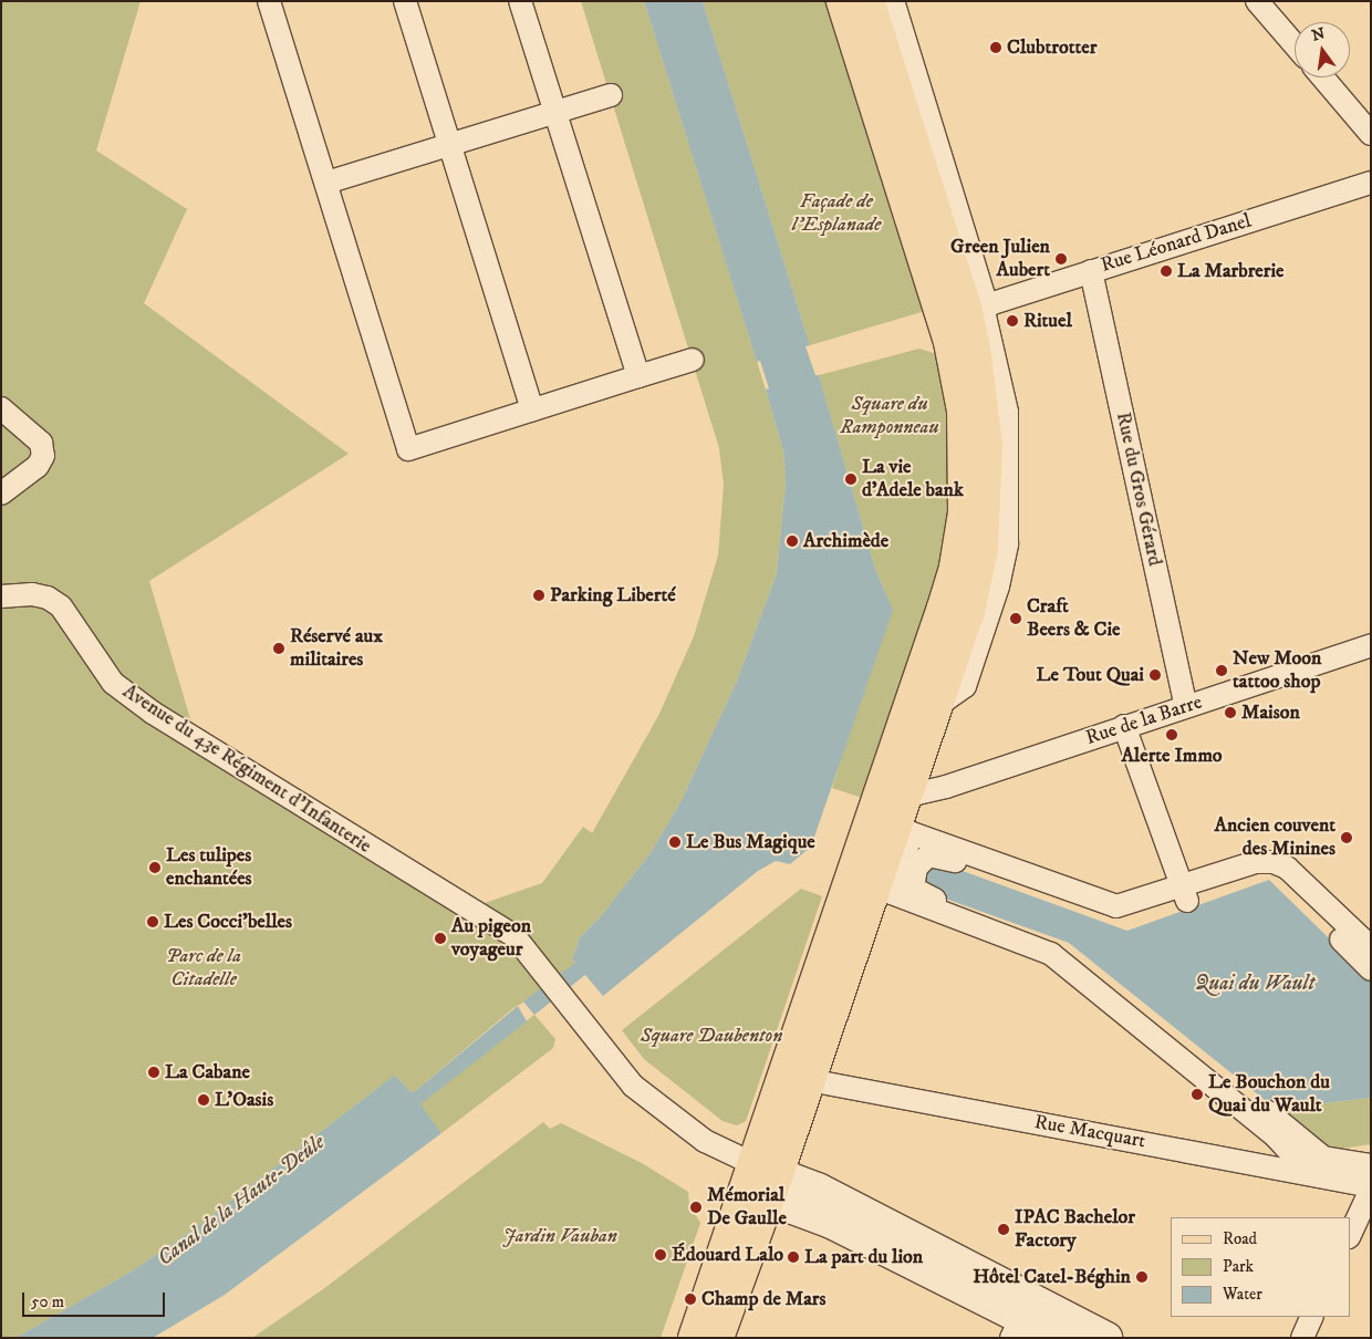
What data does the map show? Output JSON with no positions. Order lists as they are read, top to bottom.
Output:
{
  "streets": {
    "street": [
      "Rue Léonard Danel",
      "Rue du Gros Gérard",
      "Rue de la Barre",
      "Avenue du 43e Régiment d'Infanterie",
      "Rue Macquart"
    ]
  },
  "crossings": [
    ["Rue Léonard Danel", "Rue du Gros Gérard"],
    ["Rue du Gros Gérard", "Rue de la Barre"]
  ],
  "water": ["Quai du Wault", "Canal de la Haute-Deûle"],
  "parks": [
    "Façade de l'Esplanade",
    "Square du Ramponneau",
    "Parc de la Citadelle",
    "Square Daubenton",
    "Jardin Vauban"
  ],
  "places": [
    "Clubtrotter",
    "Green Julien Aubert",
    "La Marbrerie",
    "Rituel",
    "La vie d’Adele bank",
    "Archimède",
    "Parking Liberté",
    "Craft Beers & Cie",
    "Réservé aux militaires",
    "New Moon tattoo shop",
    "Le Tout Quai",
    "Maison",
    "Alerte Immo",
    "Ancien couvent des Minines",
    "Le Bus Magique",
    "Les tulipes enchantées",
    "Les Cocci'belles",
    "Au pigeon voyageur",
    "La Cabane",
    "Le Bouchon du Quai du Wault",
    "L'Oasis",
    "Mémorial De Gaulle",
    "IPAC Bachelor Factory",
    "Édouard Lalo",
    "La part du lion",
    "Hôtel Catel-Béghin",
    "Champ de Mars"
  ],
  "legend": ["Road", "Park", "Water"],
  "scale_bar": "50 m",
  "north": "top"
}
